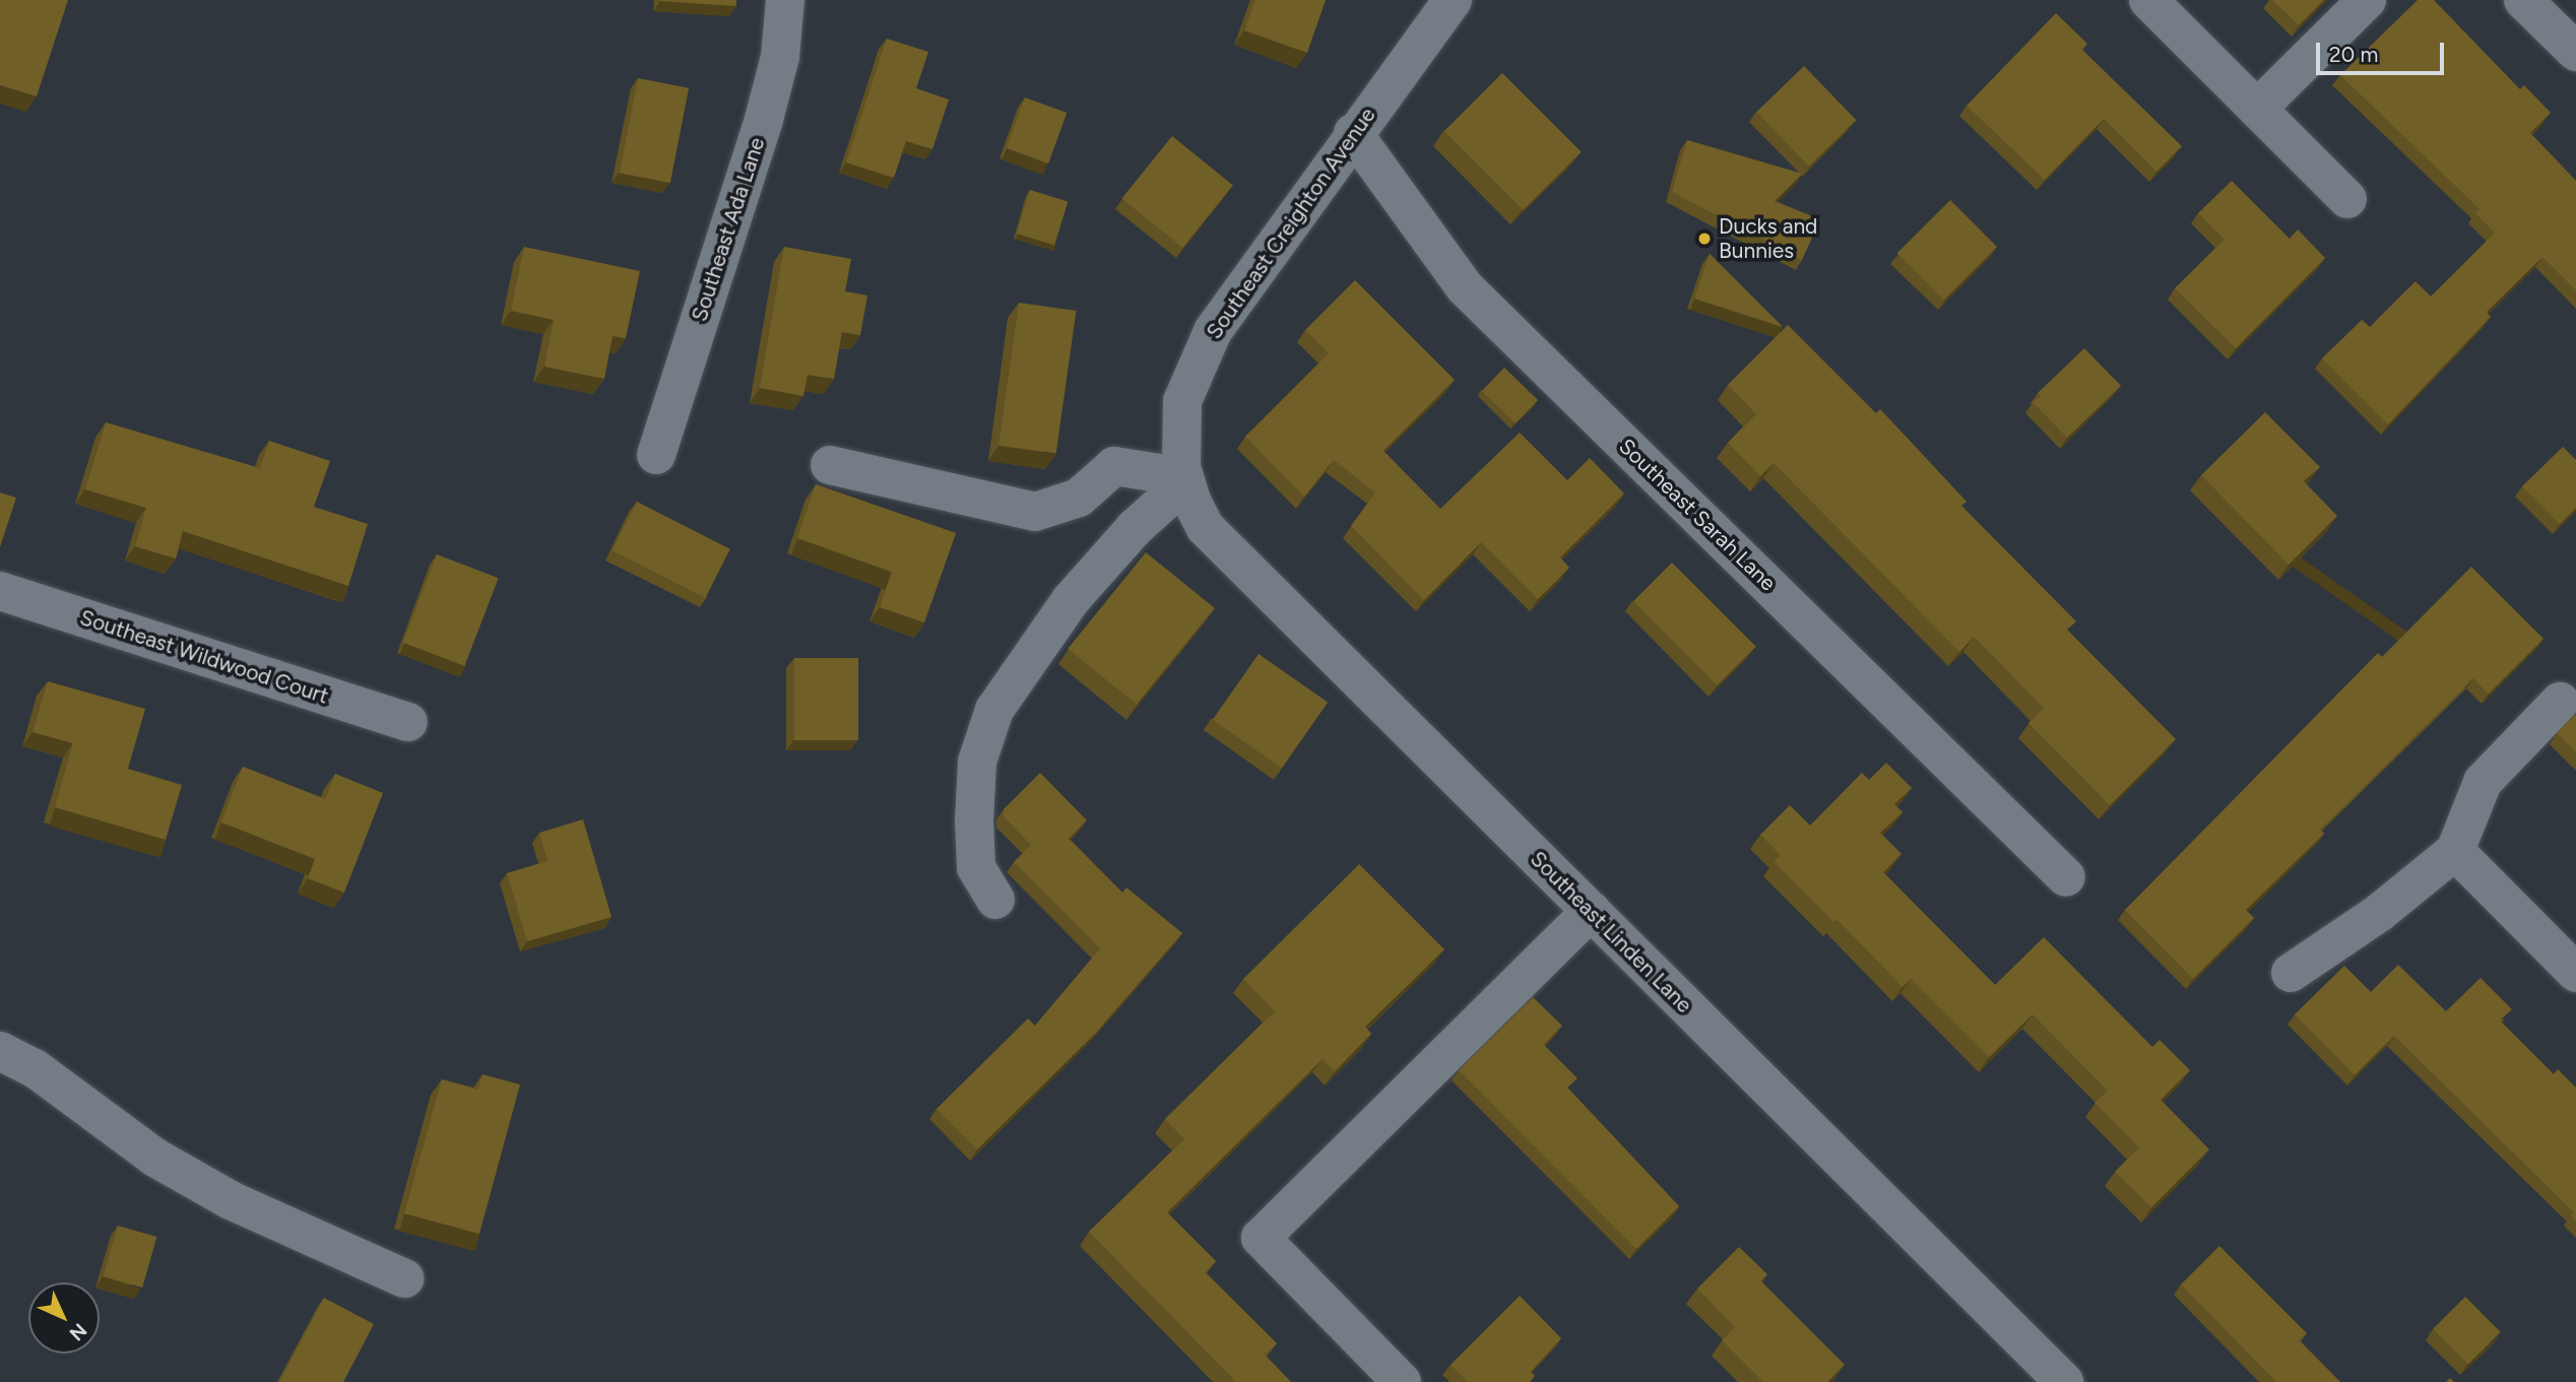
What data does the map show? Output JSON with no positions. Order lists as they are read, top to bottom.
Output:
{
  "streets": {
    "street": [
      "Southeast Creighton Avenue",
      "Southeast Ada Lane",
      "Southeast Sarah Lane",
      "Southeast Wildwood Court",
      "Southeast Linden Lane"
    ]
  },
  "crossings": [
    ["Southeast Creighton Avenue", "Southeast Sarah Lane"],
    ["Southeast Creighton Avenue", "Southeast Linden Lane"]
  ],
  "places": ["Ducks and Bunnies"],
  "scale_bar": "20 m",
  "north": "bottom right"
}
